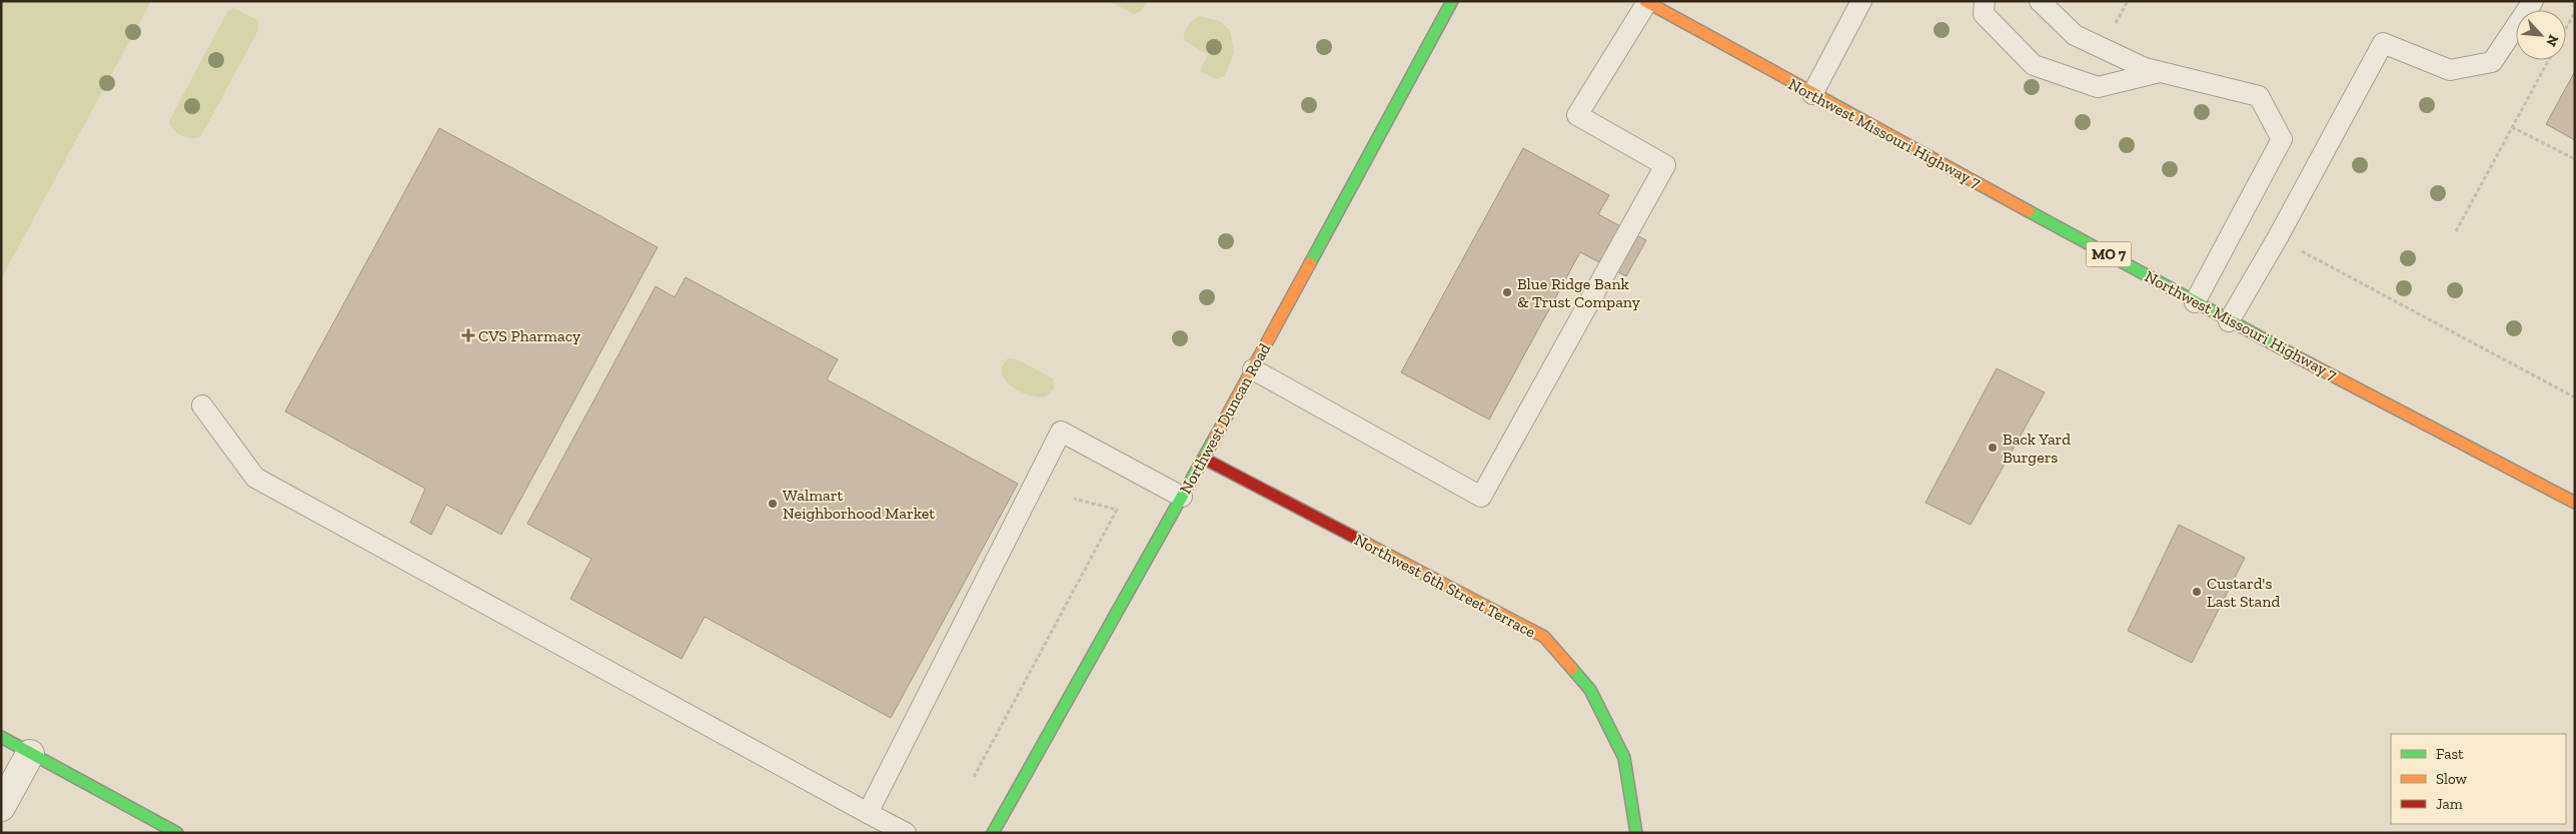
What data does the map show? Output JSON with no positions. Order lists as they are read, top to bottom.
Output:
{
  "streets": {
    "street": [
      "Northwest Missouri Highway 7",
      "MO 7",
      "Northwest Duncan Road",
      "Northwest 6th Street Terrace"
    ]
  },
  "crossings": [
    ["Northwest Duncan Road", "Northwest 6th Street Terrace"]
  ],
  "places": {
    "other": [
      "Blue Ridge Bank & Trust Company",
      "Back Yard Burgers",
      "Walmart Neighborhood Market",
      "Custard's Last Stand"
    ],
    "health": ["CVS Pharmacy"]
  },
  "legend": ["Fast", "Slow", "Jam"],
  "north": "bottom right"
}
